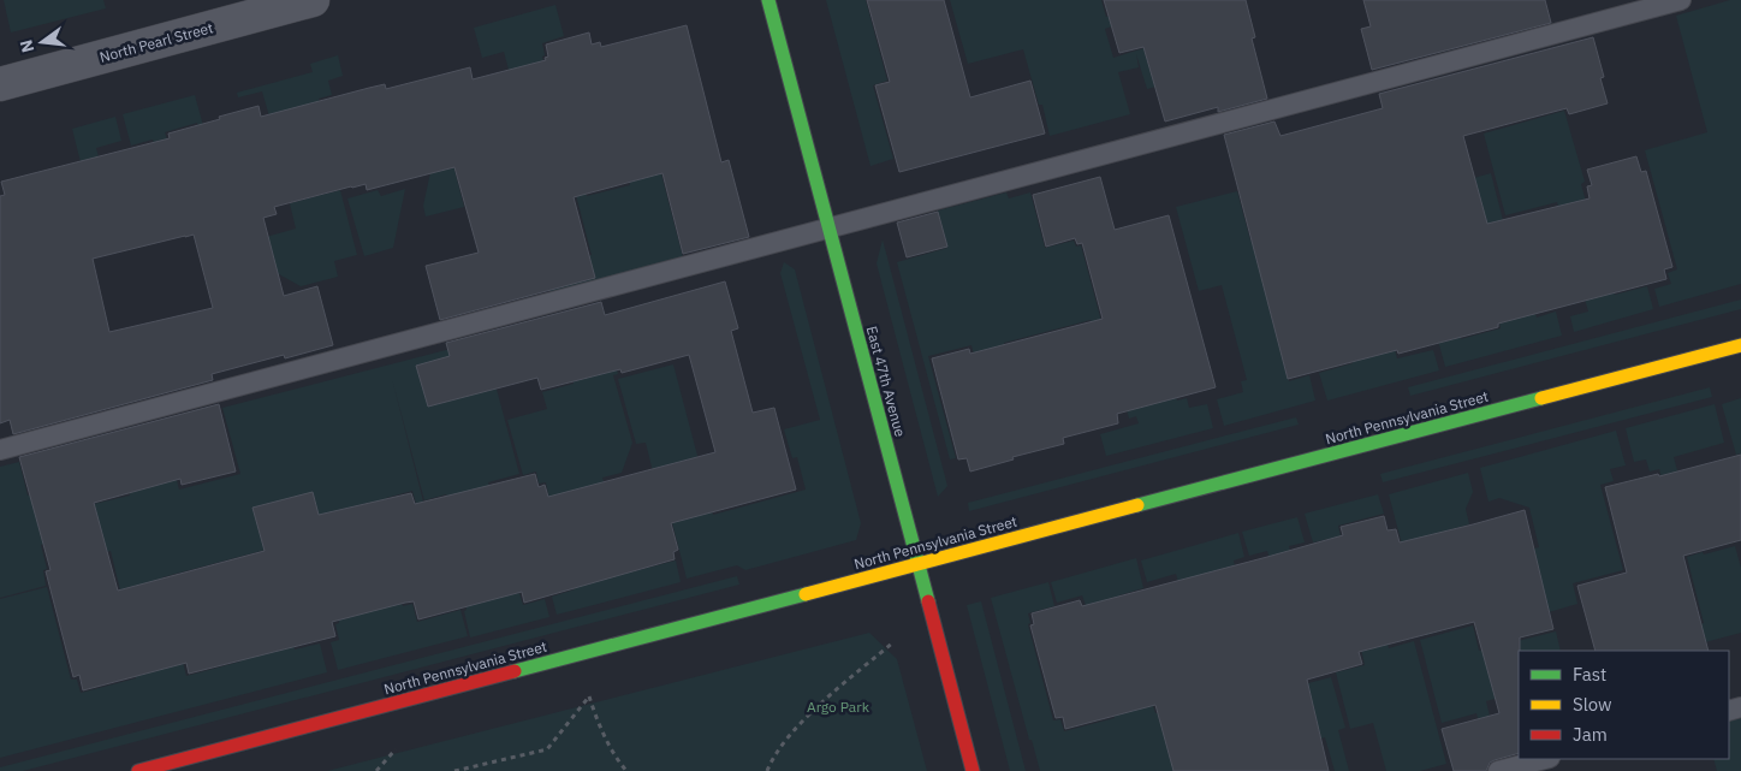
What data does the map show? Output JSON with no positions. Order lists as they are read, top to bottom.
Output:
{
  "streets": {
    "street": ["North Pearl Street", "East 47th Avenue", "North Pennsylvania Street"]
  },
  "crossings": [
    ["East 47th Avenue", "North Pennsylvania Street"]
  ],
  "parks": ["Argo Park"],
  "legend": ["Fast", "Slow", "Jam"],
  "north": "left"
}
